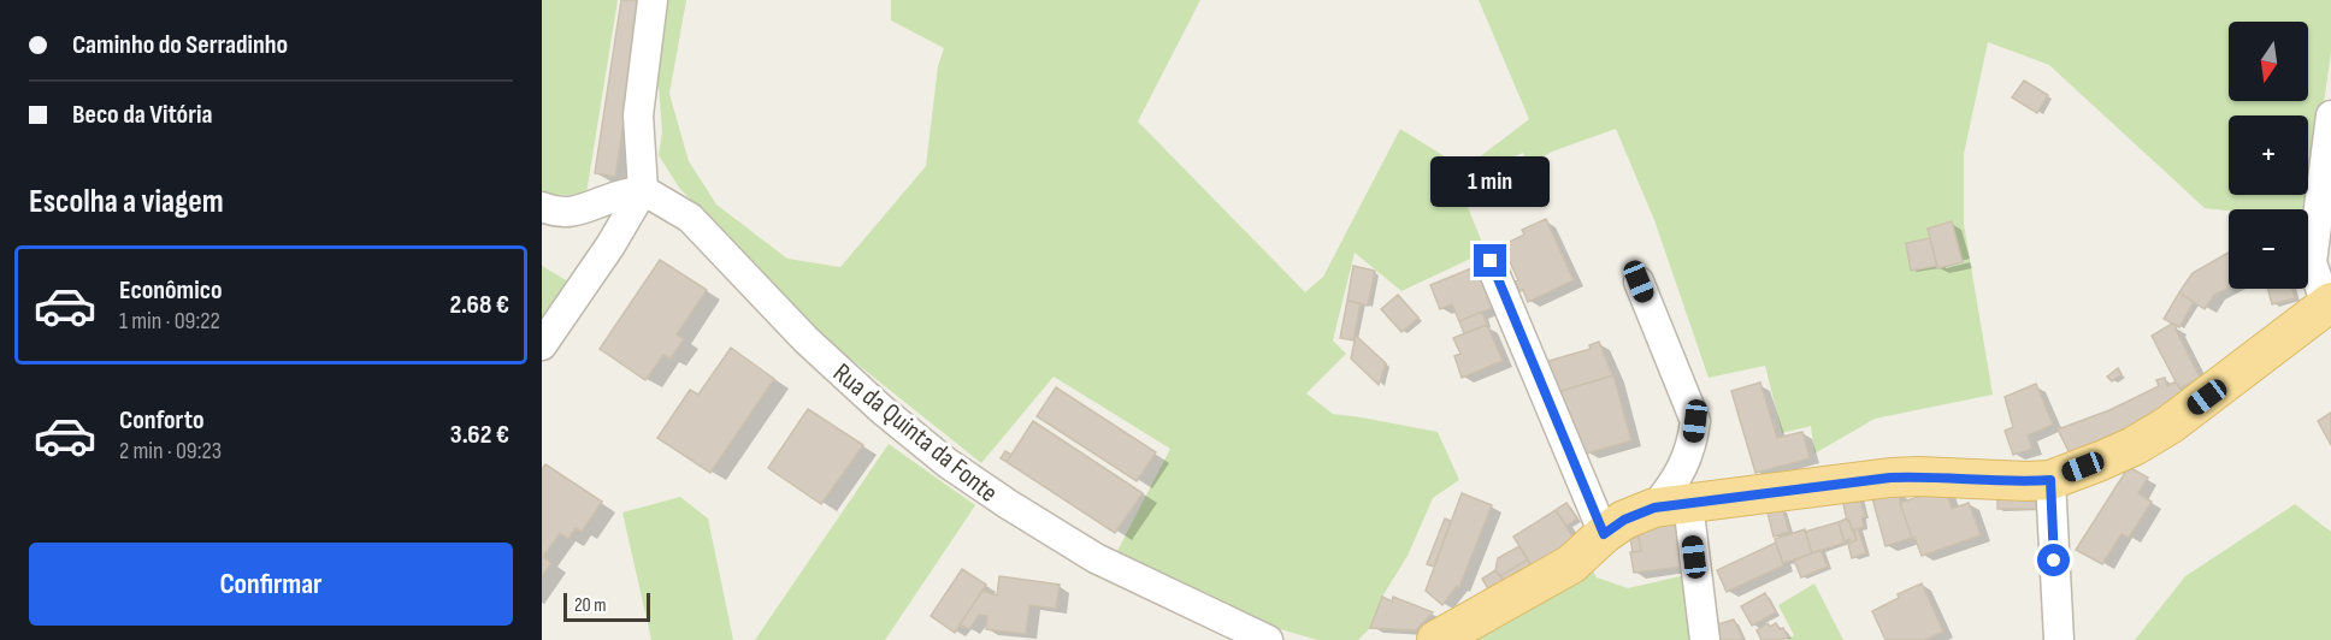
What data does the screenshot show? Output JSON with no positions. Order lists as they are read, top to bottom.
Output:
{
  "streets": {
    "street": ["Rua da Quinta da Fonte"]
  },
  "scale_bar": "20 m",
  "north": "bottom",
  "page": {
    "banner": ["Caminho do Serradinho", "Beco da Vitória"],
    "map_buttons": ["+", "−"],
    "bubble": "1 min",
    "heading": "Escolha a viagem",
    "list": [
      {
        "name": "Econômico",
        "note": "1 min · 09:22",
        "value": "2.68 €"
      },
      {
        "name": "Conforto",
        "note": "2 min · 09:23",
        "value": "3.62 €"
      }
    ],
    "buttons": "Confirmar",
    "scale": "20 m"
  }
}
